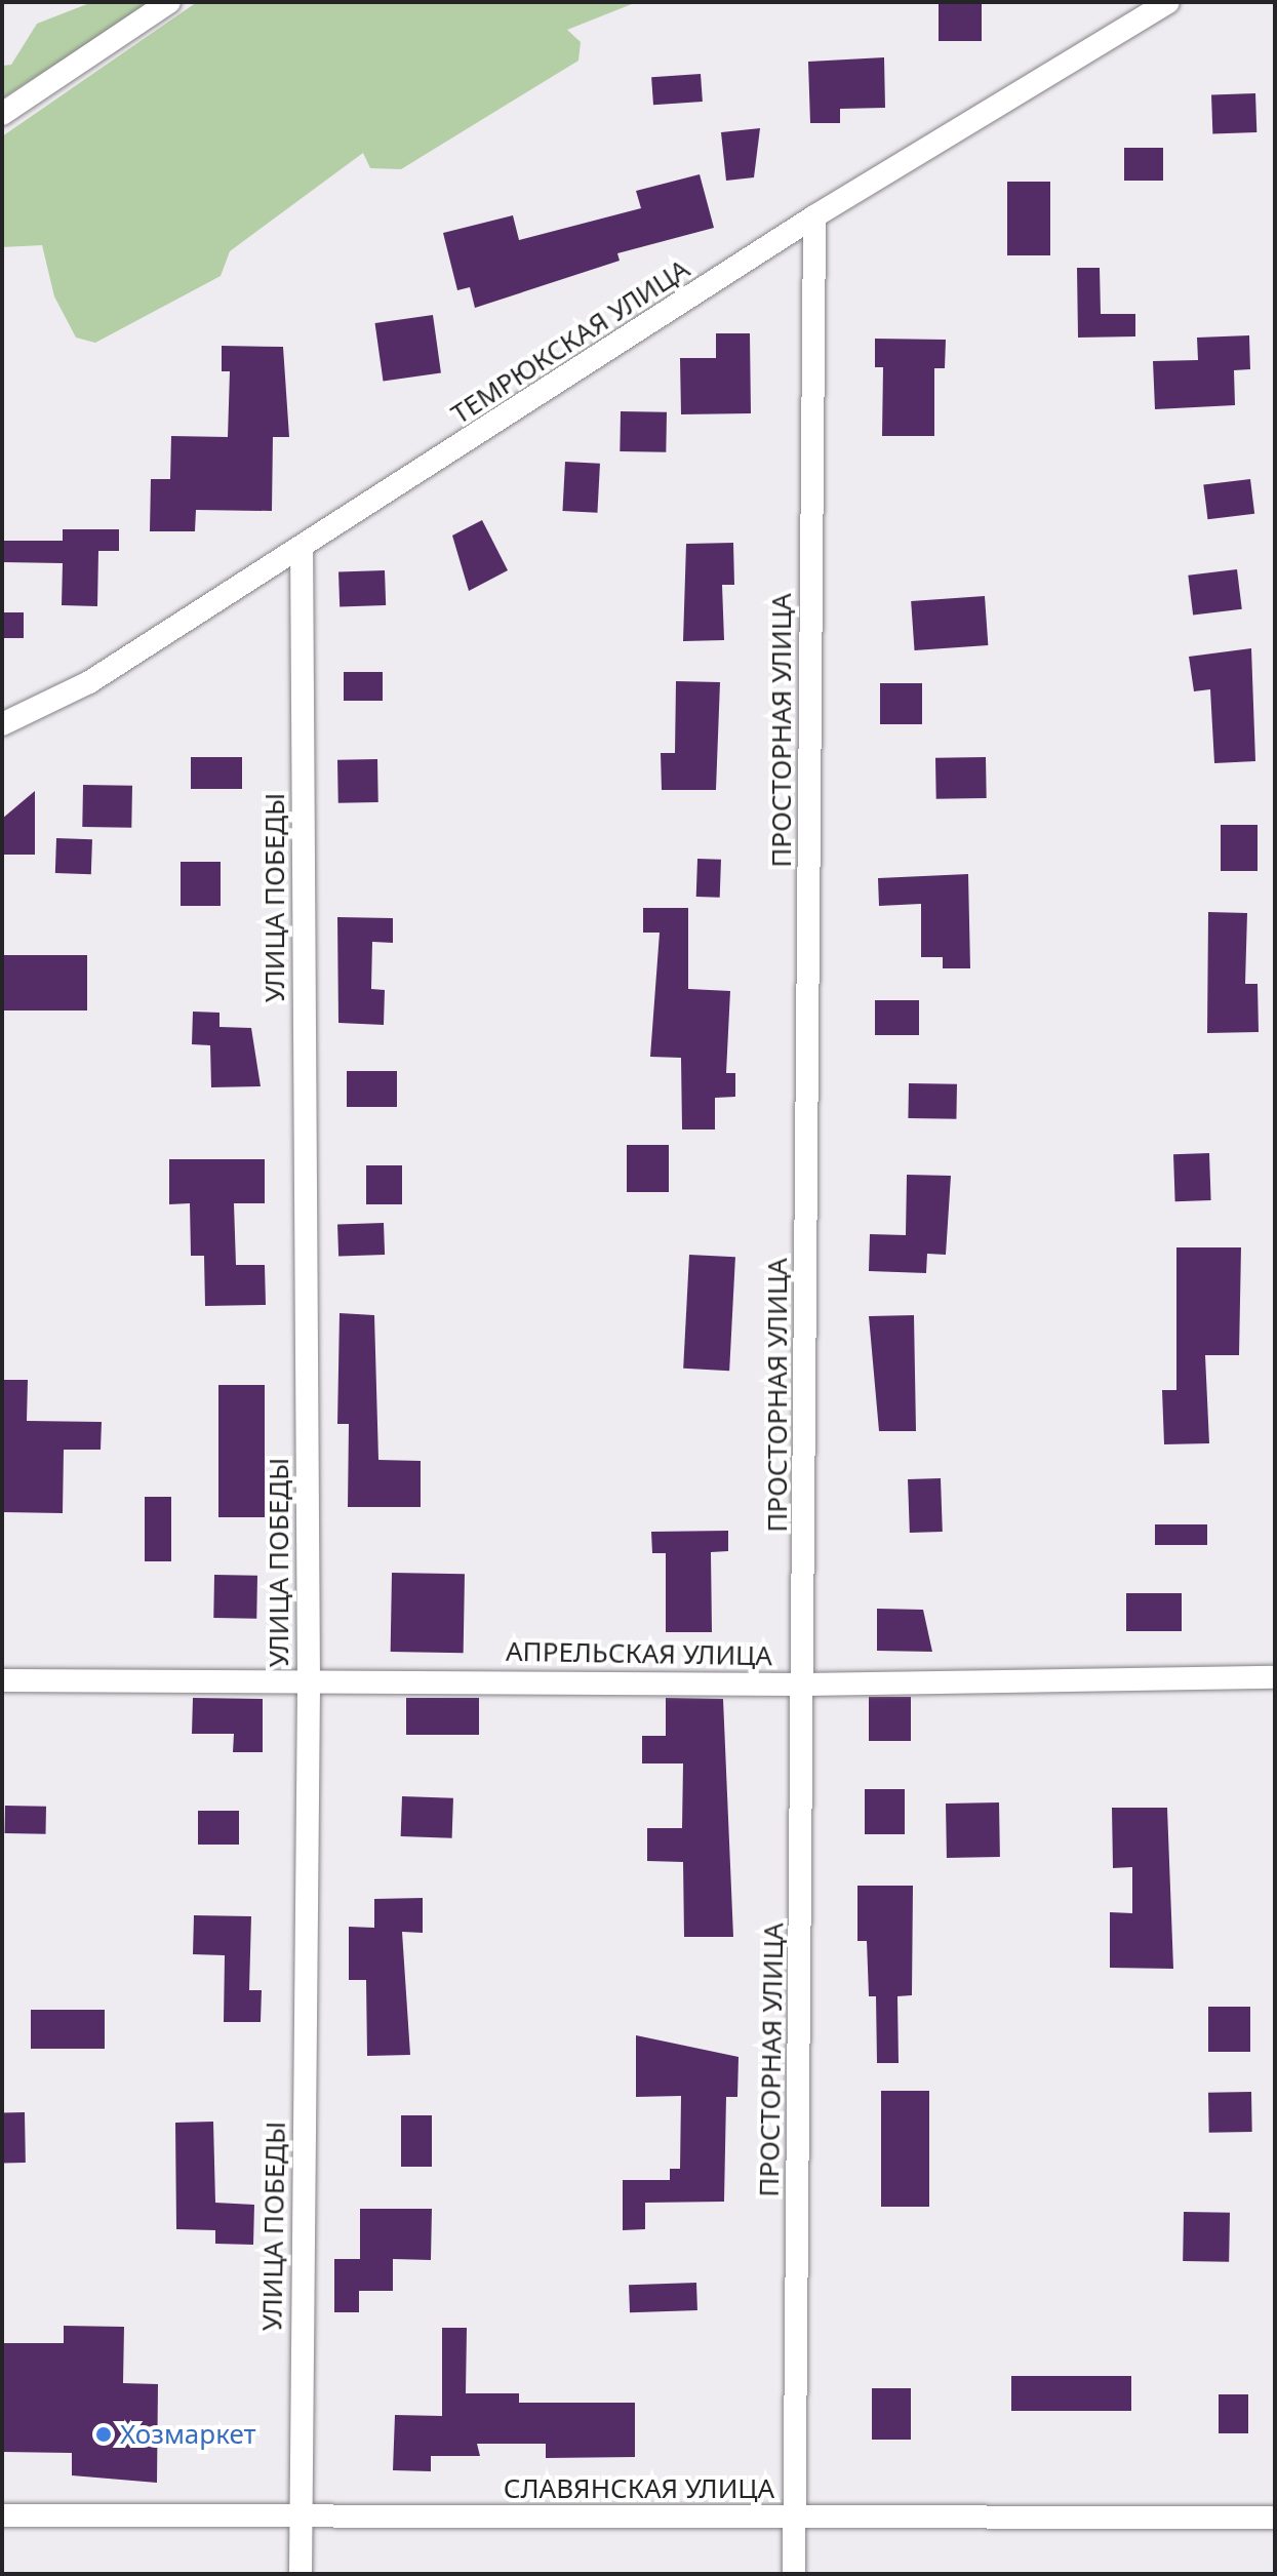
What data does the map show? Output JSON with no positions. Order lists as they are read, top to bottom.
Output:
{
  "streets": {
    "street": [
      "ТЕМРЮКСКАЯ УЛИЦА",
      "ПРОСТОРНАЯ УЛИЦА",
      "УЛИЦА ПОБЕДЫ",
      "АПРЕЛЬСКАЯ УЛИЦА",
      "СЛАВЯНСКАЯ УЛИЦА"
    ]
  },
  "crossings": [
    ["ТЕМРЮКСКАЯ УЛИЦА", "ПРОСТОРНАЯ УЛИЦА"],
    ["ТЕМРЮКСКАЯ УЛИЦА", "УЛИЦА ПОБЕДЫ"],
    ["ПРОСТОРНАЯ УЛИЦА", "АПРЕЛЬСКАЯ УЛИЦА"],
    ["ПРОСТОРНАЯ УЛИЦА", "СЛАВЯНСКАЯ УЛИЦА"],
    ["УЛИЦА ПОБЕДЫ", "АПРЕЛЬСКАЯ УЛИЦА"],
    ["УЛИЦА ПОБЕДЫ", "СЛАВЯНСКАЯ УЛИЦА"]
  ],
  "places": ["Хозмаркет"]
}
